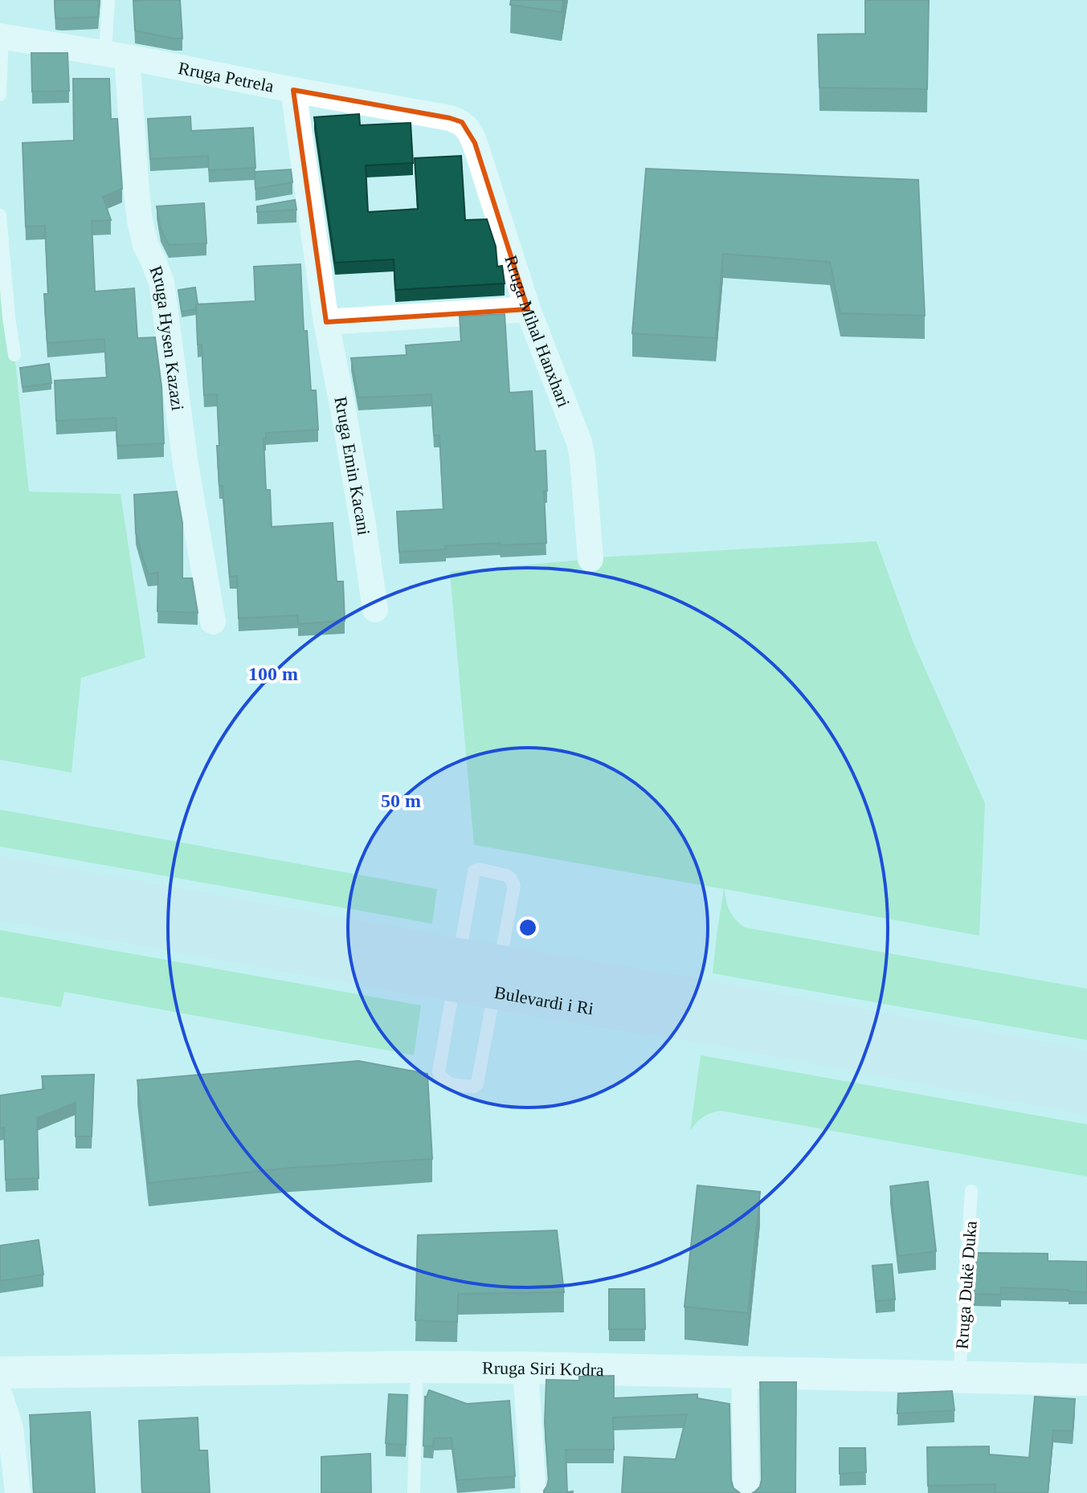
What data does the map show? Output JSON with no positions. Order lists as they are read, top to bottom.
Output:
{
  "streets": {
    "main road": ["Bulevardi i Ri"],
    "street": [
      "Rruga Petrela",
      "Rruga Mihal Hanxhari",
      "Rruga Hysen Kazazi",
      "Rruga Emin Kacani",
      "Rruga Siri Kodra"
    ],
    "lane": ["Rruga Dukë Duka"]
  },
  "crossings": [
    ["Rruga Petrela", "Rruga Mihal Hanxhari"],
    ["Rruga Petrela", "Rruga Hysen Kazazi"],
    ["Rruga Petrela", "Rruga Emin Kacani"],
    ["Rruga Dukë Duka", "Rruga Siri Kodra"]
  ],
  "rings": ["100 m", "50 m"]
}
